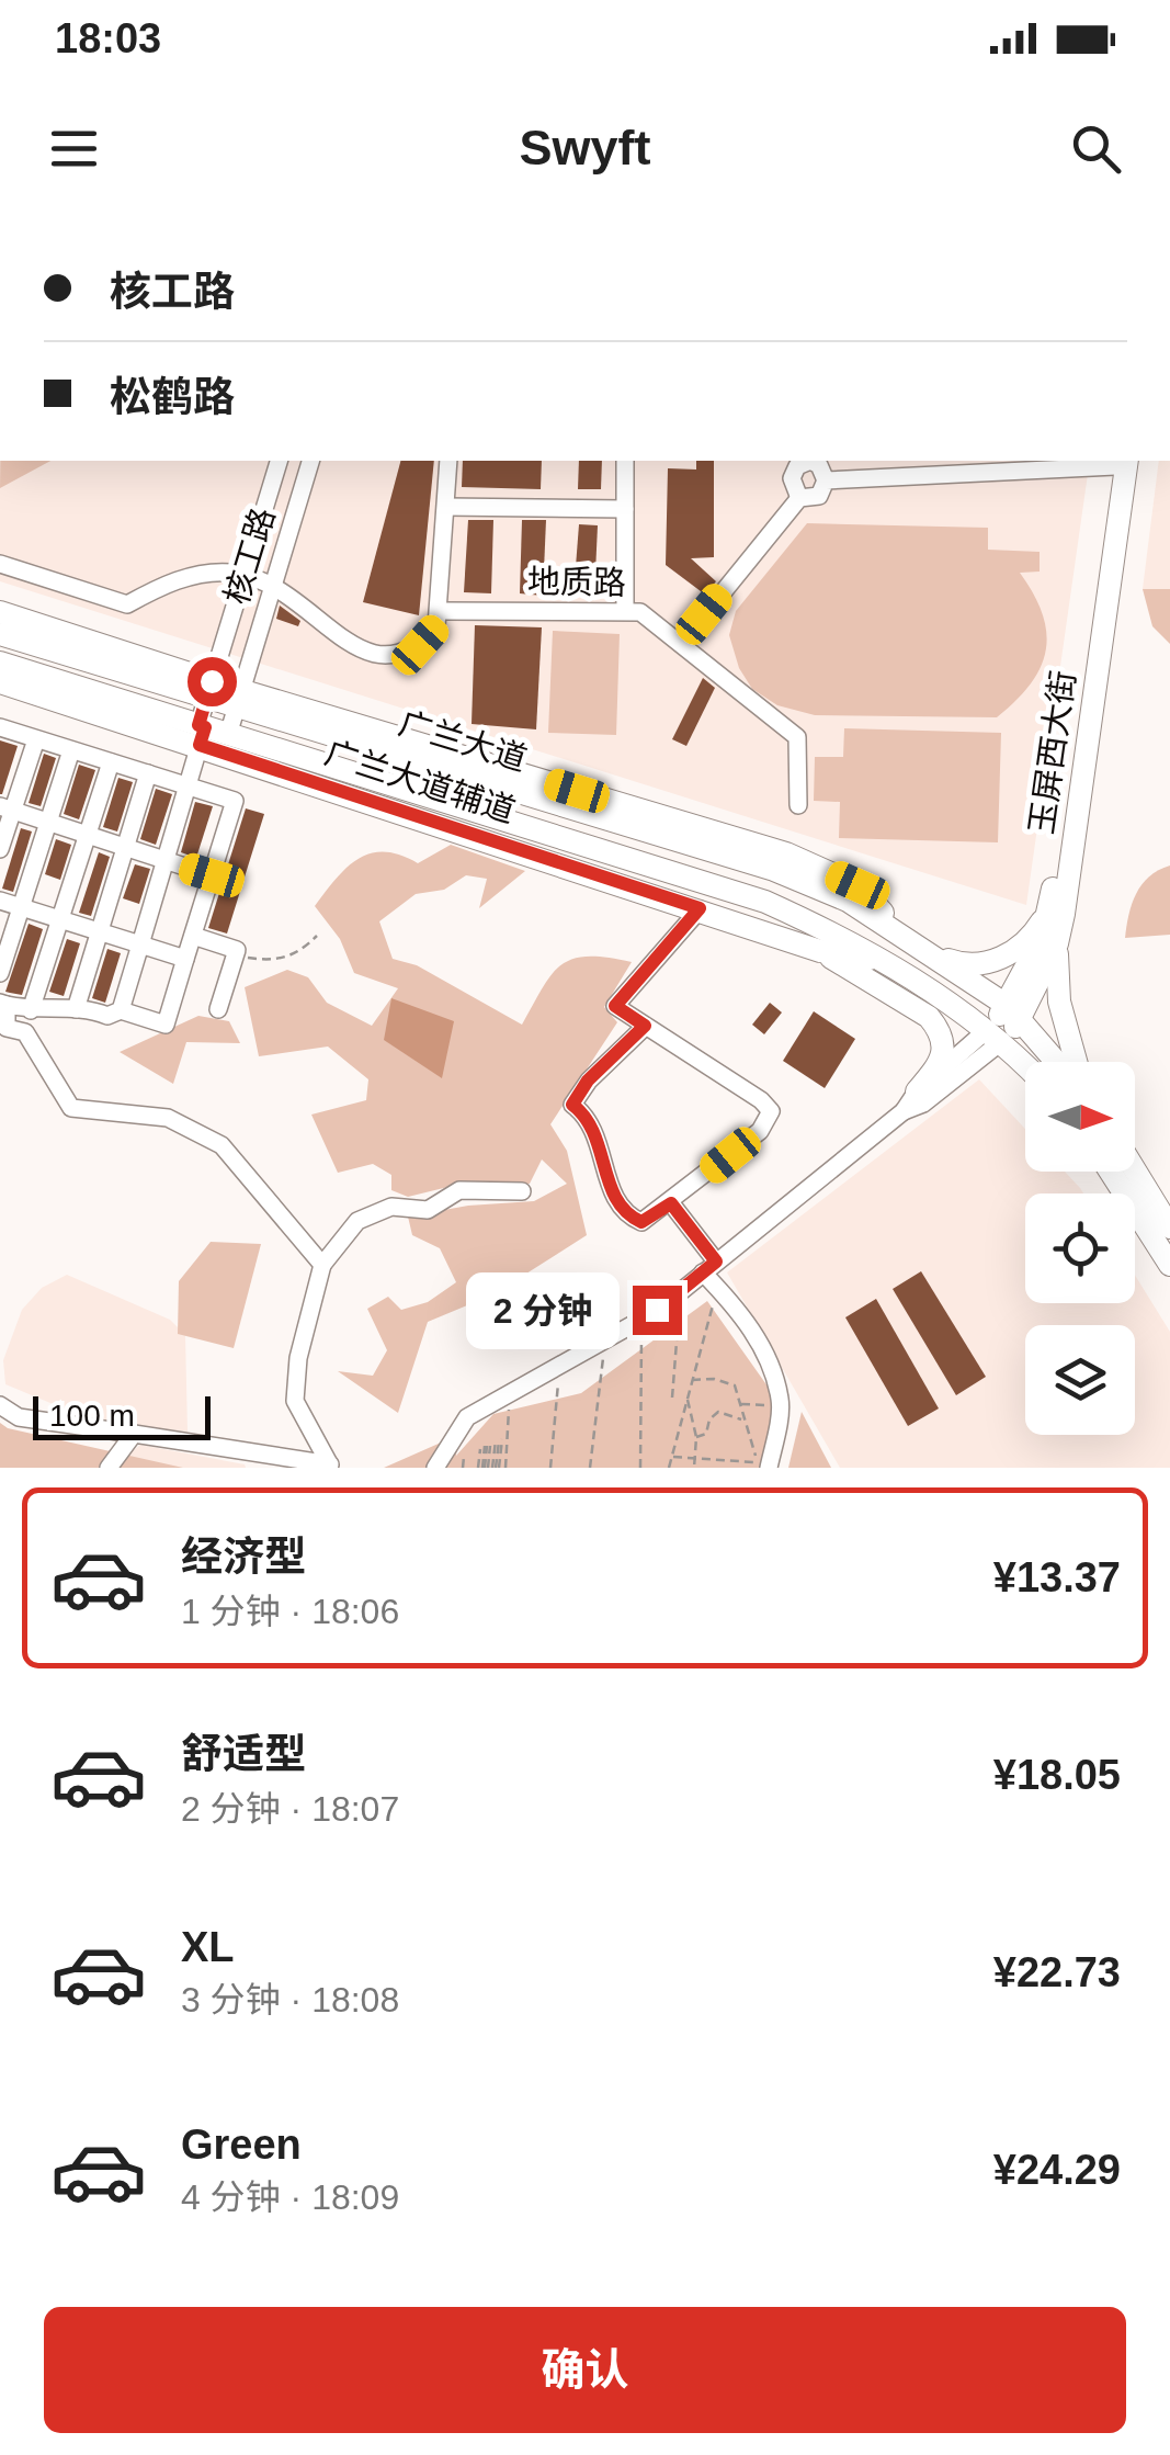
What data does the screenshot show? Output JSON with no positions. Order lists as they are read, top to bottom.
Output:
{
  "streets": {
    "main road": ["广兰大道", "玉屏西大街", "广兰大道辅道"],
    "street": ["核工路", "地质路"]
  },
  "crossings": [
    ["核工路", "广兰大道"],
    ["核工路", "广兰大道辅道"],
    ["广兰大道", "玉屏西大街"],
    ["广兰大道", "广兰大道辅道"]
  ],
  "scale_bar": "100 m",
  "north": "right",
  "page": {
    "status": "18:03",
    "header": "Swyft",
    "banner": ["核工路", "松鹤路"],
    "bubble": "2 分钟",
    "scale": "100 m",
    "list": [
      {
        "name": "经济型",
        "note": "1 分钟 · 18:06",
        "value": "¥13.37"
      },
      {
        "name": "舒适型",
        "note": "2 分钟 · 18:07",
        "value": "¥18.05"
      },
      {
        "name": "XL",
        "note": "3 分钟 · 18:08",
        "value": "¥22.73"
      },
      {
        "name": "Green",
        "note": "4 分钟 · 18:09",
        "value": "¥24.29"
      }
    ],
    "buttons": "确认"
  }
}
